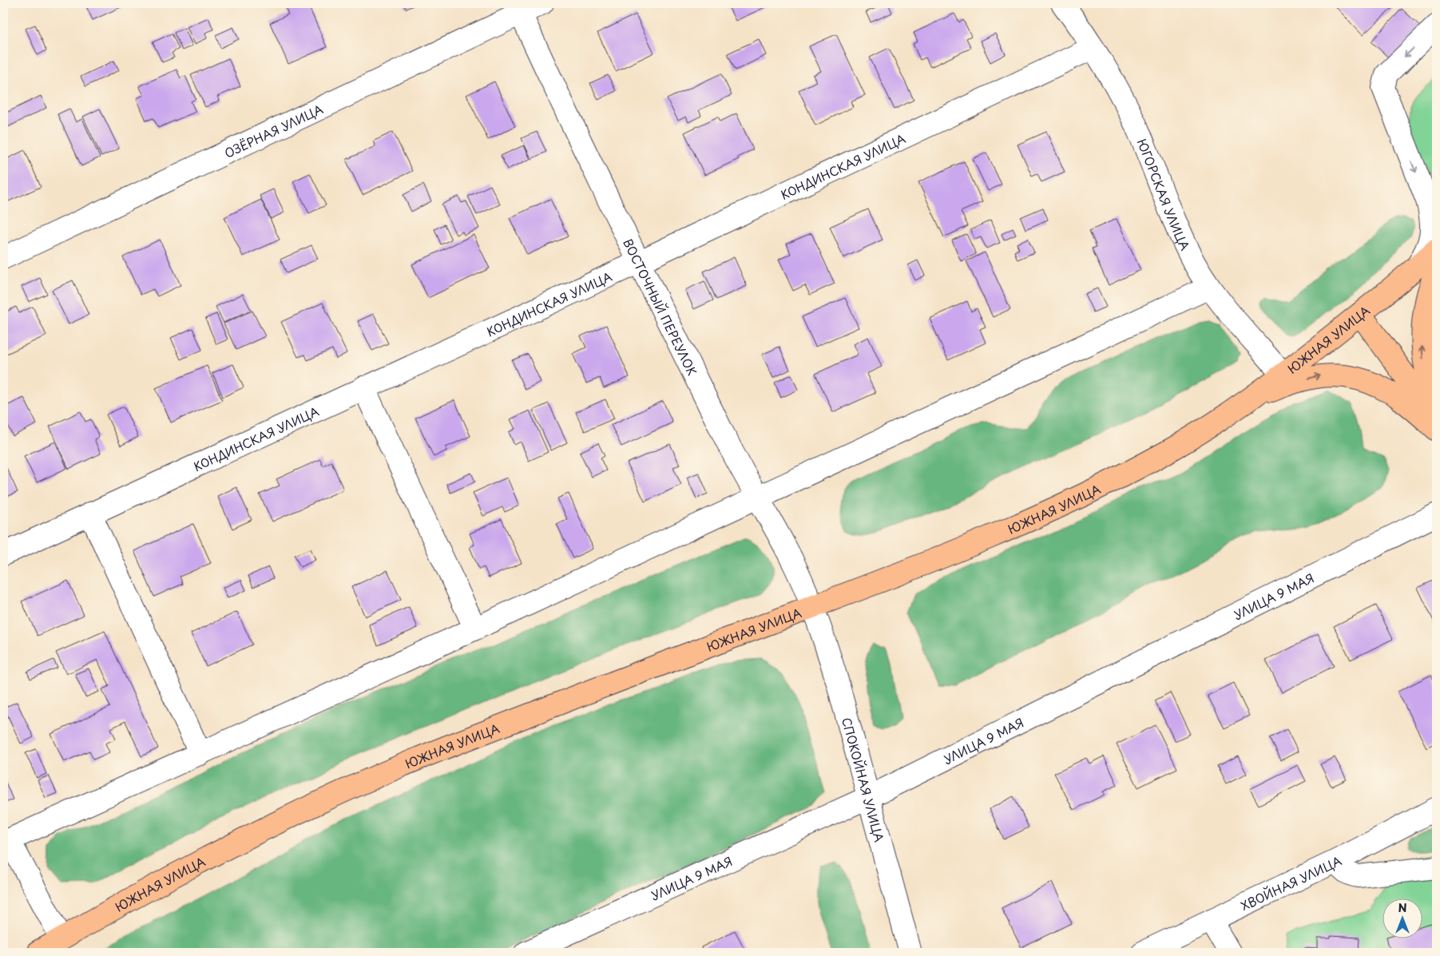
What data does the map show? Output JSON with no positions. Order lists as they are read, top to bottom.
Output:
{
  "streets": {
    "main road": ["ЮЖНАЯ УЛИЦА"],
    "street": [
      "ОЗЁРНАЯ УЛИЦА",
      "КОНДИНСКАЯ УЛИЦА",
      "ЮГОРСКАЯ УЛИЦА",
      "ВОСТОЧНЫЙ ПЕРЕУЛОК",
      "УЛИЦА 9 МАЯ",
      "СПОКОЙНАЯ УЛИЦА",
      "ХВОЙНАЯ УЛИЦА"
    ]
  },
  "crossings": [
    ["ОЗЁРНАЯ УЛИЦА", "ВОСТОЧНЫЙ ПЕРЕУЛОК"],
    ["КОНДИНСКАЯ УЛИЦА", "ЮГОРСКАЯ УЛИЦА"],
    ["КОНДИНСКАЯ УЛИЦА", "ВОСТОЧНЫЙ ПЕРЕУЛОК"],
    ["ЮГОРСКАЯ УЛИЦА", "ЮЖНАЯ УЛИЦА"],
    ["ВОСТОЧНЫЙ ПЕРЕУЛОК", "ЮЖНАЯ УЛИЦА"],
    ["ВОСТОЧНЫЙ ПЕРЕУЛОК", "СПОКОЙНАЯ УЛИЦА"],
    ["ЮЖНАЯ УЛИЦА", "СПОКОЙНАЯ УЛИЦА"],
    ["УЛИЦА 9 МАЯ", "СПОКОЙНАЯ УЛИЦА"]
  ],
  "north": "top"
}
